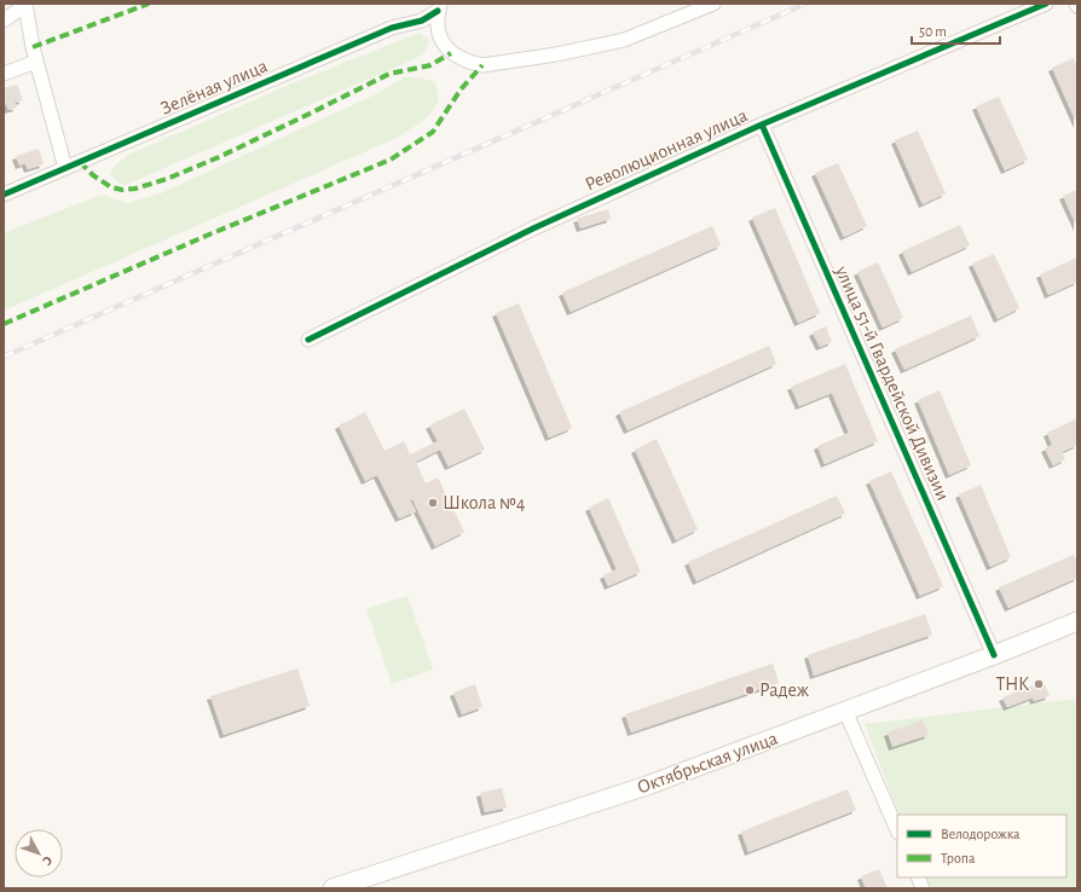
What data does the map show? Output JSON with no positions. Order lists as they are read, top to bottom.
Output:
{
  "streets": {
    "main road": ["Октябрьская улица"],
    "street": ["Зелёная улица", "Революционная улица", "улица 51-й Гвардейской Дивизии"]
  },
  "crossings": [
    ["Революционная улица", "улица 51-й Гвардейской Дивизии"],
    ["улица 51-й Гвардейской Дивизии", "Октябрьская улица"]
  ],
  "places": ["Школа №4", "THK", "Радеж"],
  "legend": ["Велодорожка", "Тропа"],
  "scale_bar": "50 m",
  "north": "bottom right"
}
